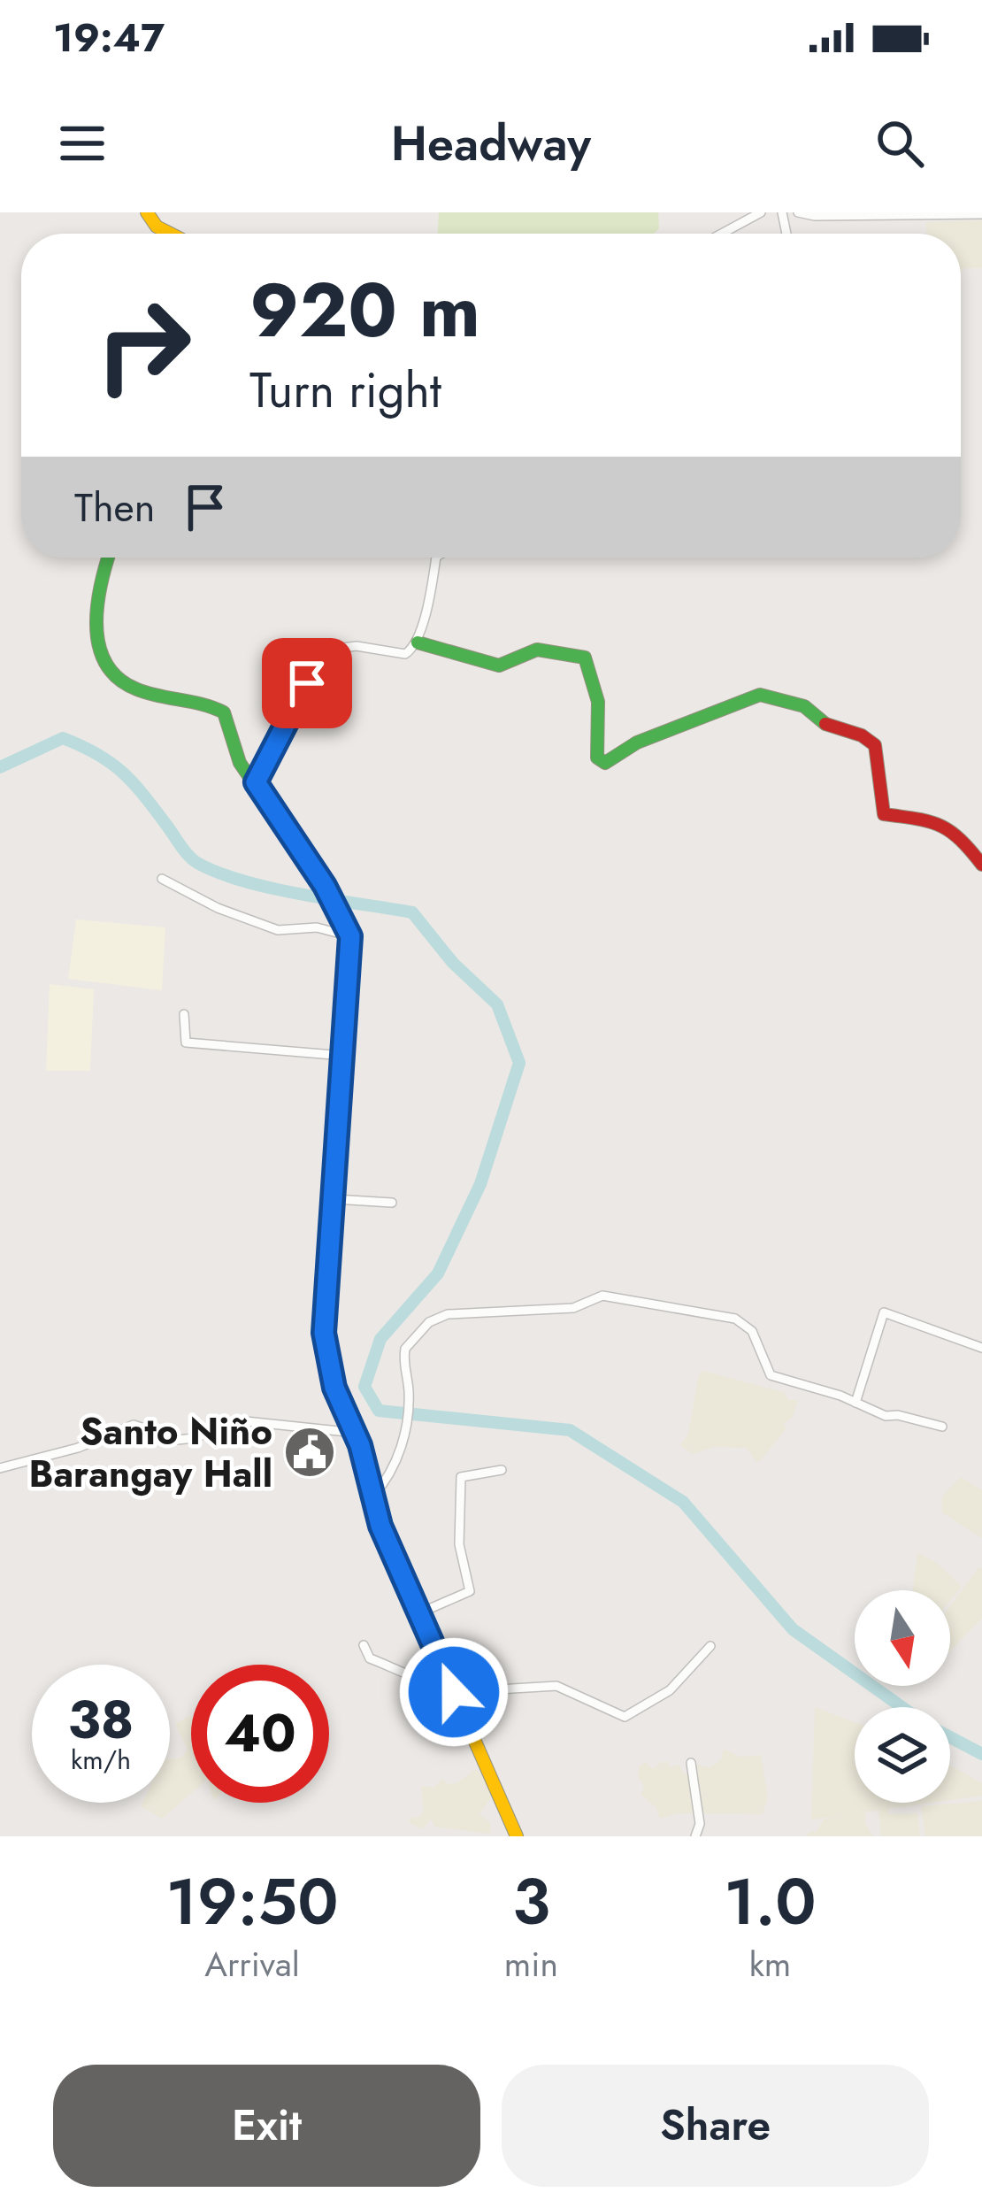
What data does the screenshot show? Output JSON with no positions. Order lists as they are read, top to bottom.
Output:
{
  "places": {
    "public building": ["Santo Niño Barangay Hall"]
  },
  "north": "bottom",
  "page": {
    "status": "19:47",
    "header": "Headway",
    "turn": ["920 m", "Turn right"],
    "then": "Then",
    "speed": "38 km/h",
    "limit": "40",
    "eta": [
      "19:50",
      "Arrival",
      "3",
      "min",
      "1.0",
      "km"
    ],
    "buttons": ["Exit", "Share"]
  }
}
